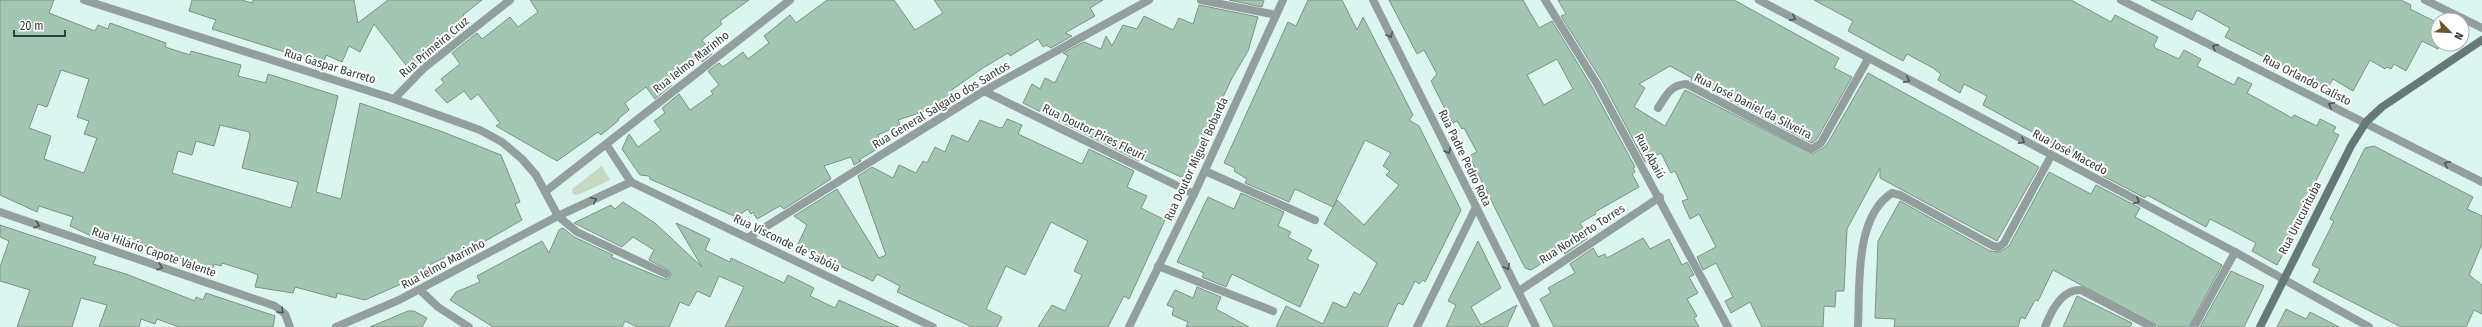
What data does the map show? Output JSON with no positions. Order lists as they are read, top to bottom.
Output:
{
  "streets": {
    "main road": ["Rua Urucurituba"],
    "street": [
      "Rua Primeira Cruz",
      "Rua Ielmo Marinho",
      "Rua Gaspar Barreto",
      "Rua Orlando Calisto",
      "Rua General Salgado dos Santos",
      "Rua José Daniel da Silveira",
      "Rua Doutor Pires Fleuri",
      "Rua José Macedo",
      "Rua Abaiú",
      "Rua Padre Pedro Rota",
      "Rua Doutor Miguel Bobarda",
      "Rua Norberto Torres",
      "Rua Visconde de Sabóia",
      "Rua Hilário Capote Valente"
    ]
  },
  "crossings": [
    ["Rua Primeira Cruz", "Rua Gaspar Barreto"],
    ["Rua Ielmo Marinho", "Rua Gaspar Barreto"],
    ["Rua Ielmo Marinho", "Rua Visconde de Sabóia"],
    ["Rua Orlando Calisto", "Rua Urucurituba"],
    ["Rua General Salgado dos Santos", "Rua Doutor Pires Fleuri"],
    ["Rua General Salgado dos Santos", "Rua Visconde de Sabóia"],
    ["Rua José Daniel da Silveira", "Rua José Macedo"],
    ["Rua Doutor Pires Fleuri", "Rua Doutor Miguel Bobarda"],
    ["Rua José Macedo", "Rua Urucurituba"],
    ["Rua Abaiú", "Rua Norberto Torres"],
    ["Rua Padre Pedro Rota", "Rua Norberto Torres"]
  ],
  "one_way": [
    "Rua Orlando Calisto",
    "Rua José Macedo",
    "Rua Padre Pedro Rota",
    "Rua Hilário Capote Valente"
  ],
  "scale_bar": "20 m",
  "north": "bottom right"
}
